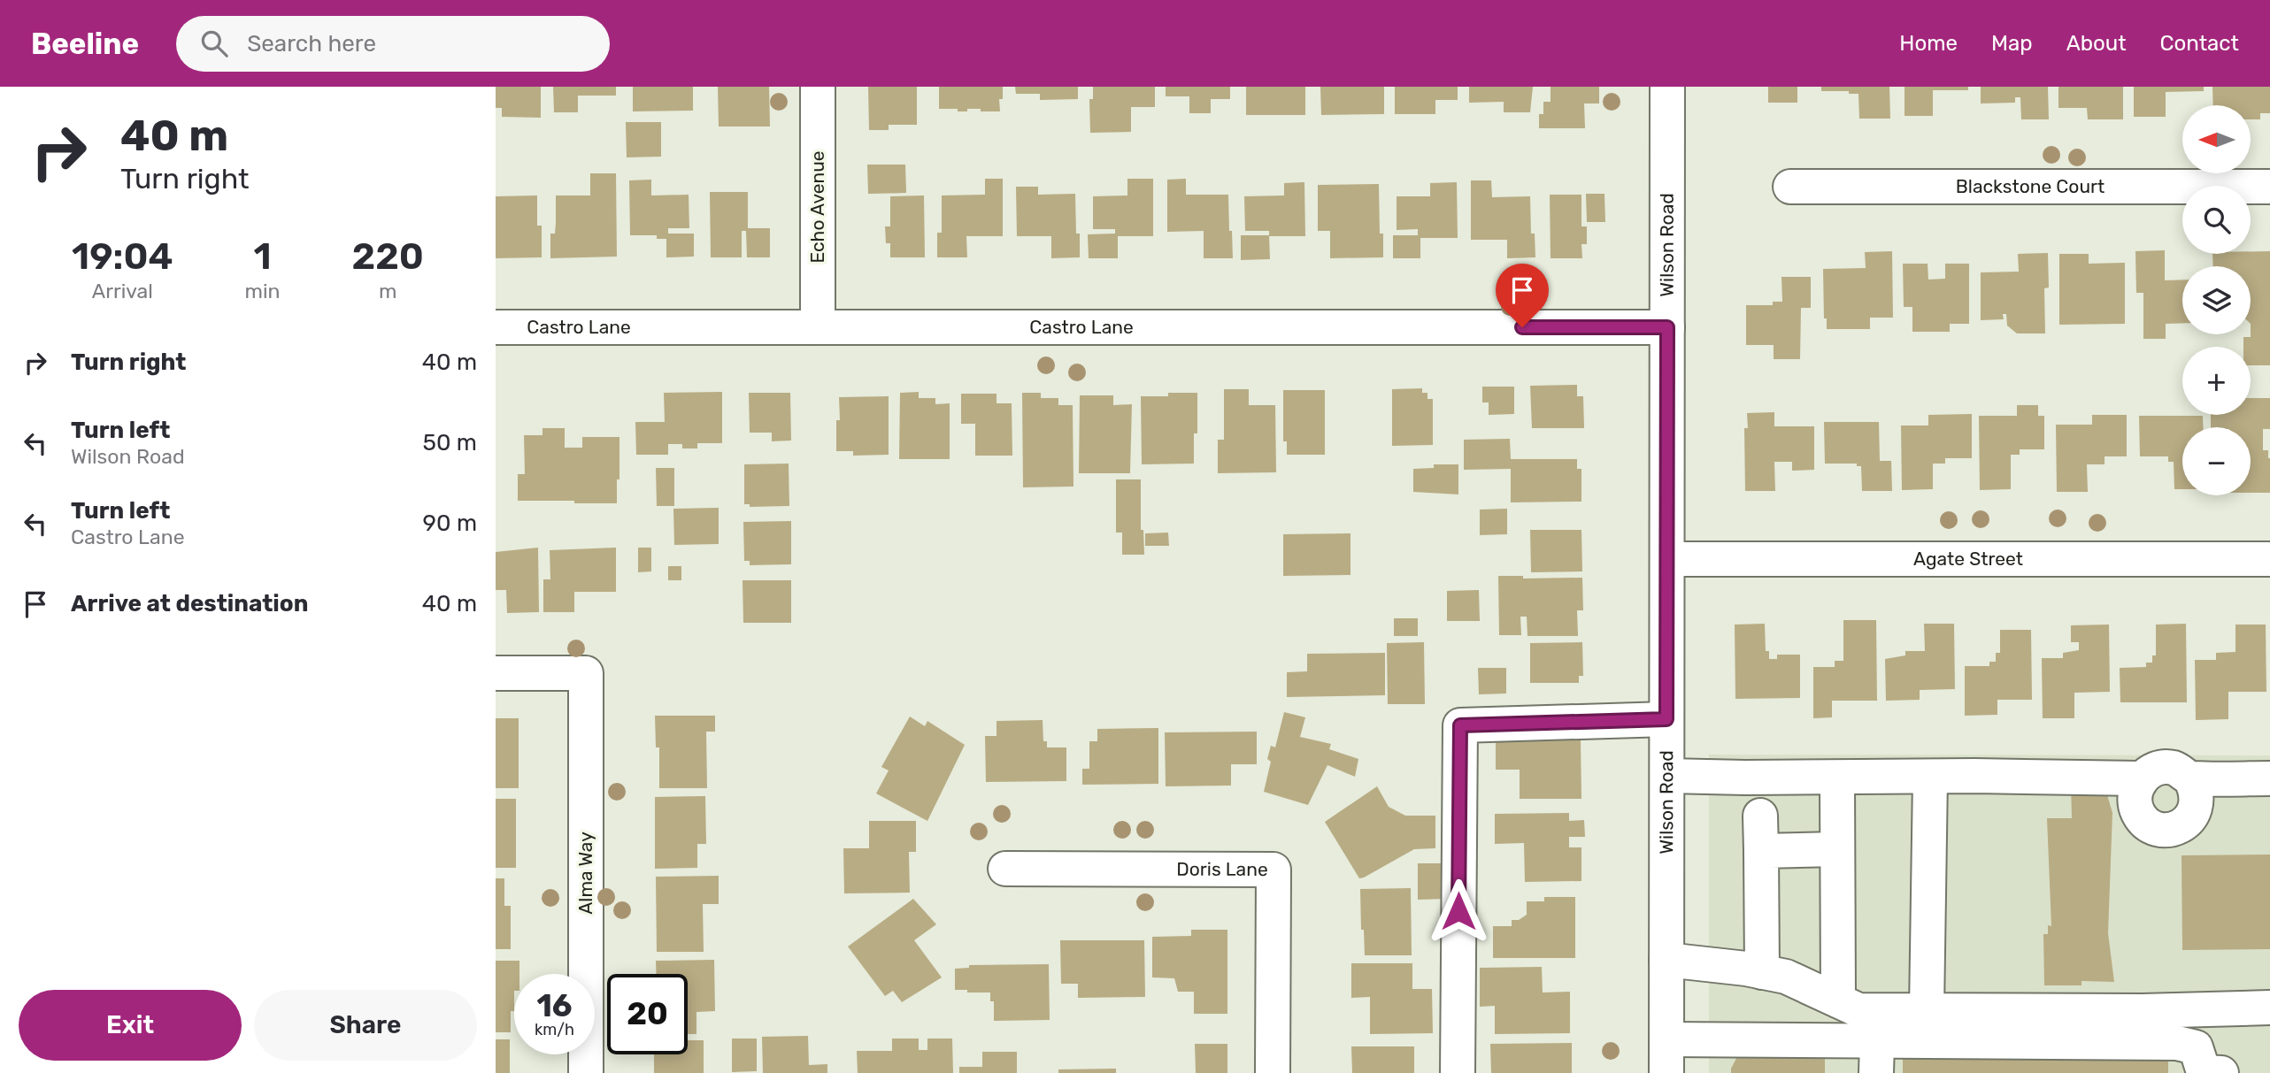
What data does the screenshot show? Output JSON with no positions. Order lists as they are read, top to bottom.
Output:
{
  "streets": {
    "street": [
      "Blackstone Court",
      "Echo Avenue",
      "Wilson Road",
      "Castro Lane",
      "Agate Street",
      "Doris Lane",
      "Alma Way"
    ]
  },
  "crossings": [
    ["Echo Avenue", "Castro Lane"],
    ["Wilson Road", "Castro Lane"],
    ["Wilson Road", "Agate Street"]
  ],
  "north": "left",
  "page": {
    "header": "Beeline",
    "search": "Search here",
    "nav": [
      "Home",
      "Map",
      "About",
      "Contact"
    ],
    "turn": ["40 m", "Turn right"],
    "map_buttons": ["+", "−"],
    "eta": [
      "19:04",
      "Arrival",
      "1",
      "min",
      "220",
      "m"
    ],
    "list": [
      {
        "name": "Turn right",
        "value": "40 m"
      },
      {
        "name": "Turn left",
        "note": "Wilson Road",
        "value": "50 m"
      },
      {
        "name": "Turn left",
        "note": "Castro Lane",
        "value": "90 m"
      },
      {
        "name": "Arrive at destination",
        "value": "40 m"
      }
    ],
    "speed": "16 km/h",
    "limit": "20",
    "buttons": ["Exit", "Share"]
  }
}
